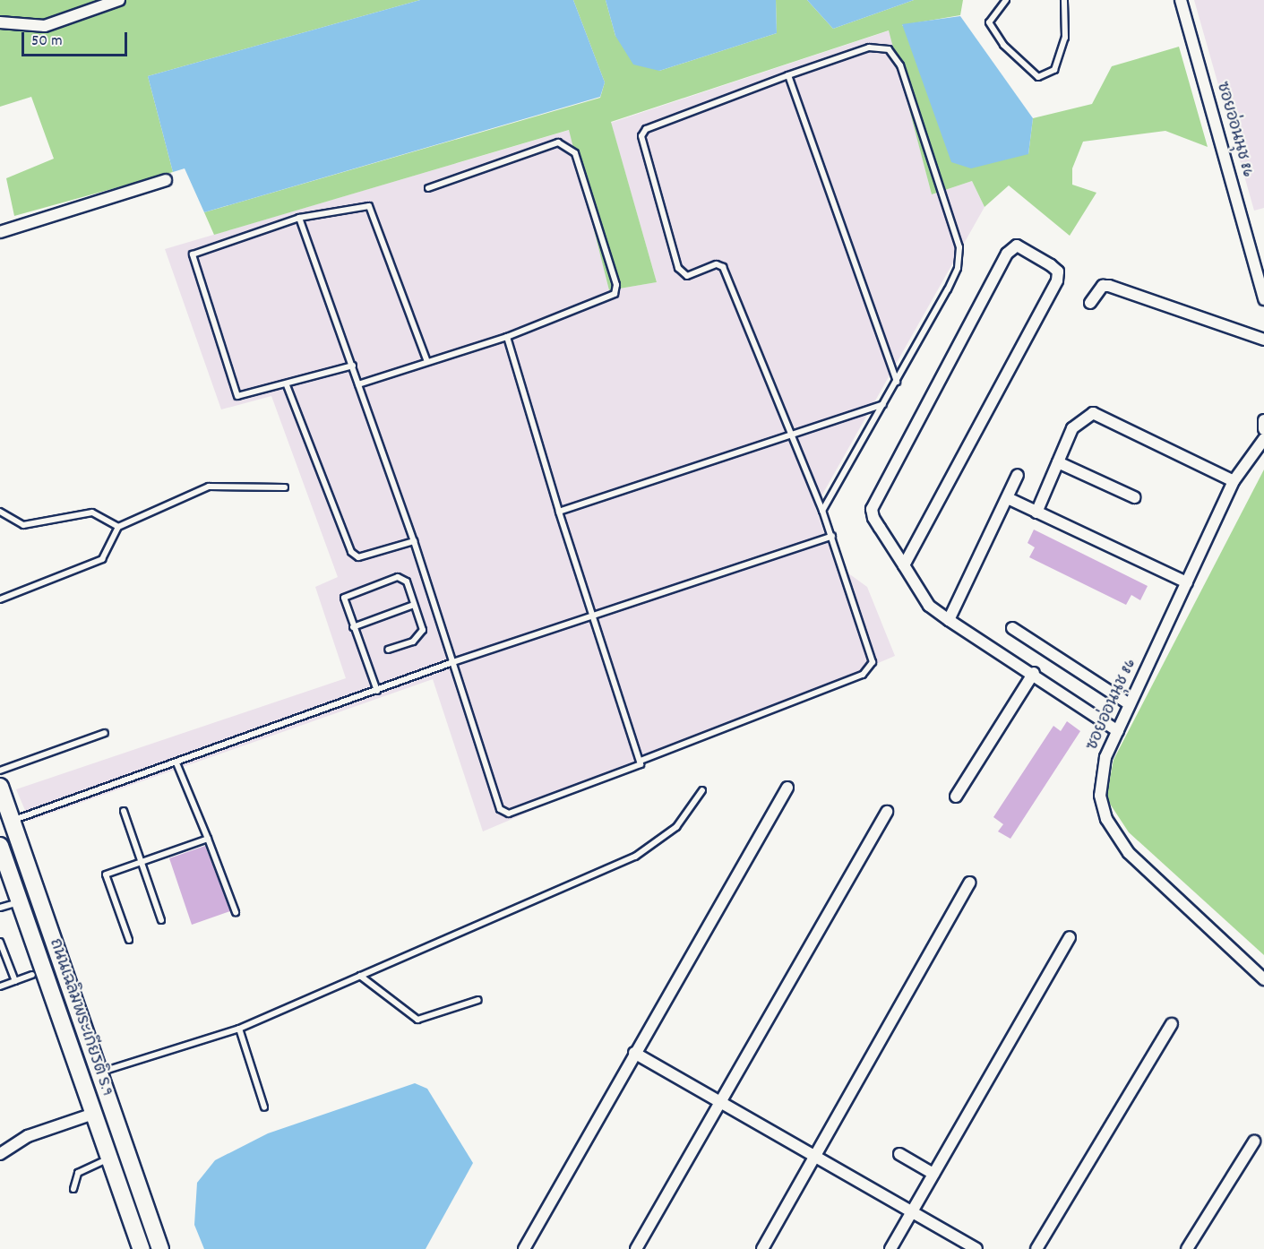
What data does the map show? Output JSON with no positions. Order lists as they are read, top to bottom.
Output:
{
  "streets": {
    "main road": ["ถนนเฉลิมพระเกียรติ ร.9"],
    "street": ["ซอยอ่อนนุช 86"]
  },
  "scale_bar": "50 m"
}
